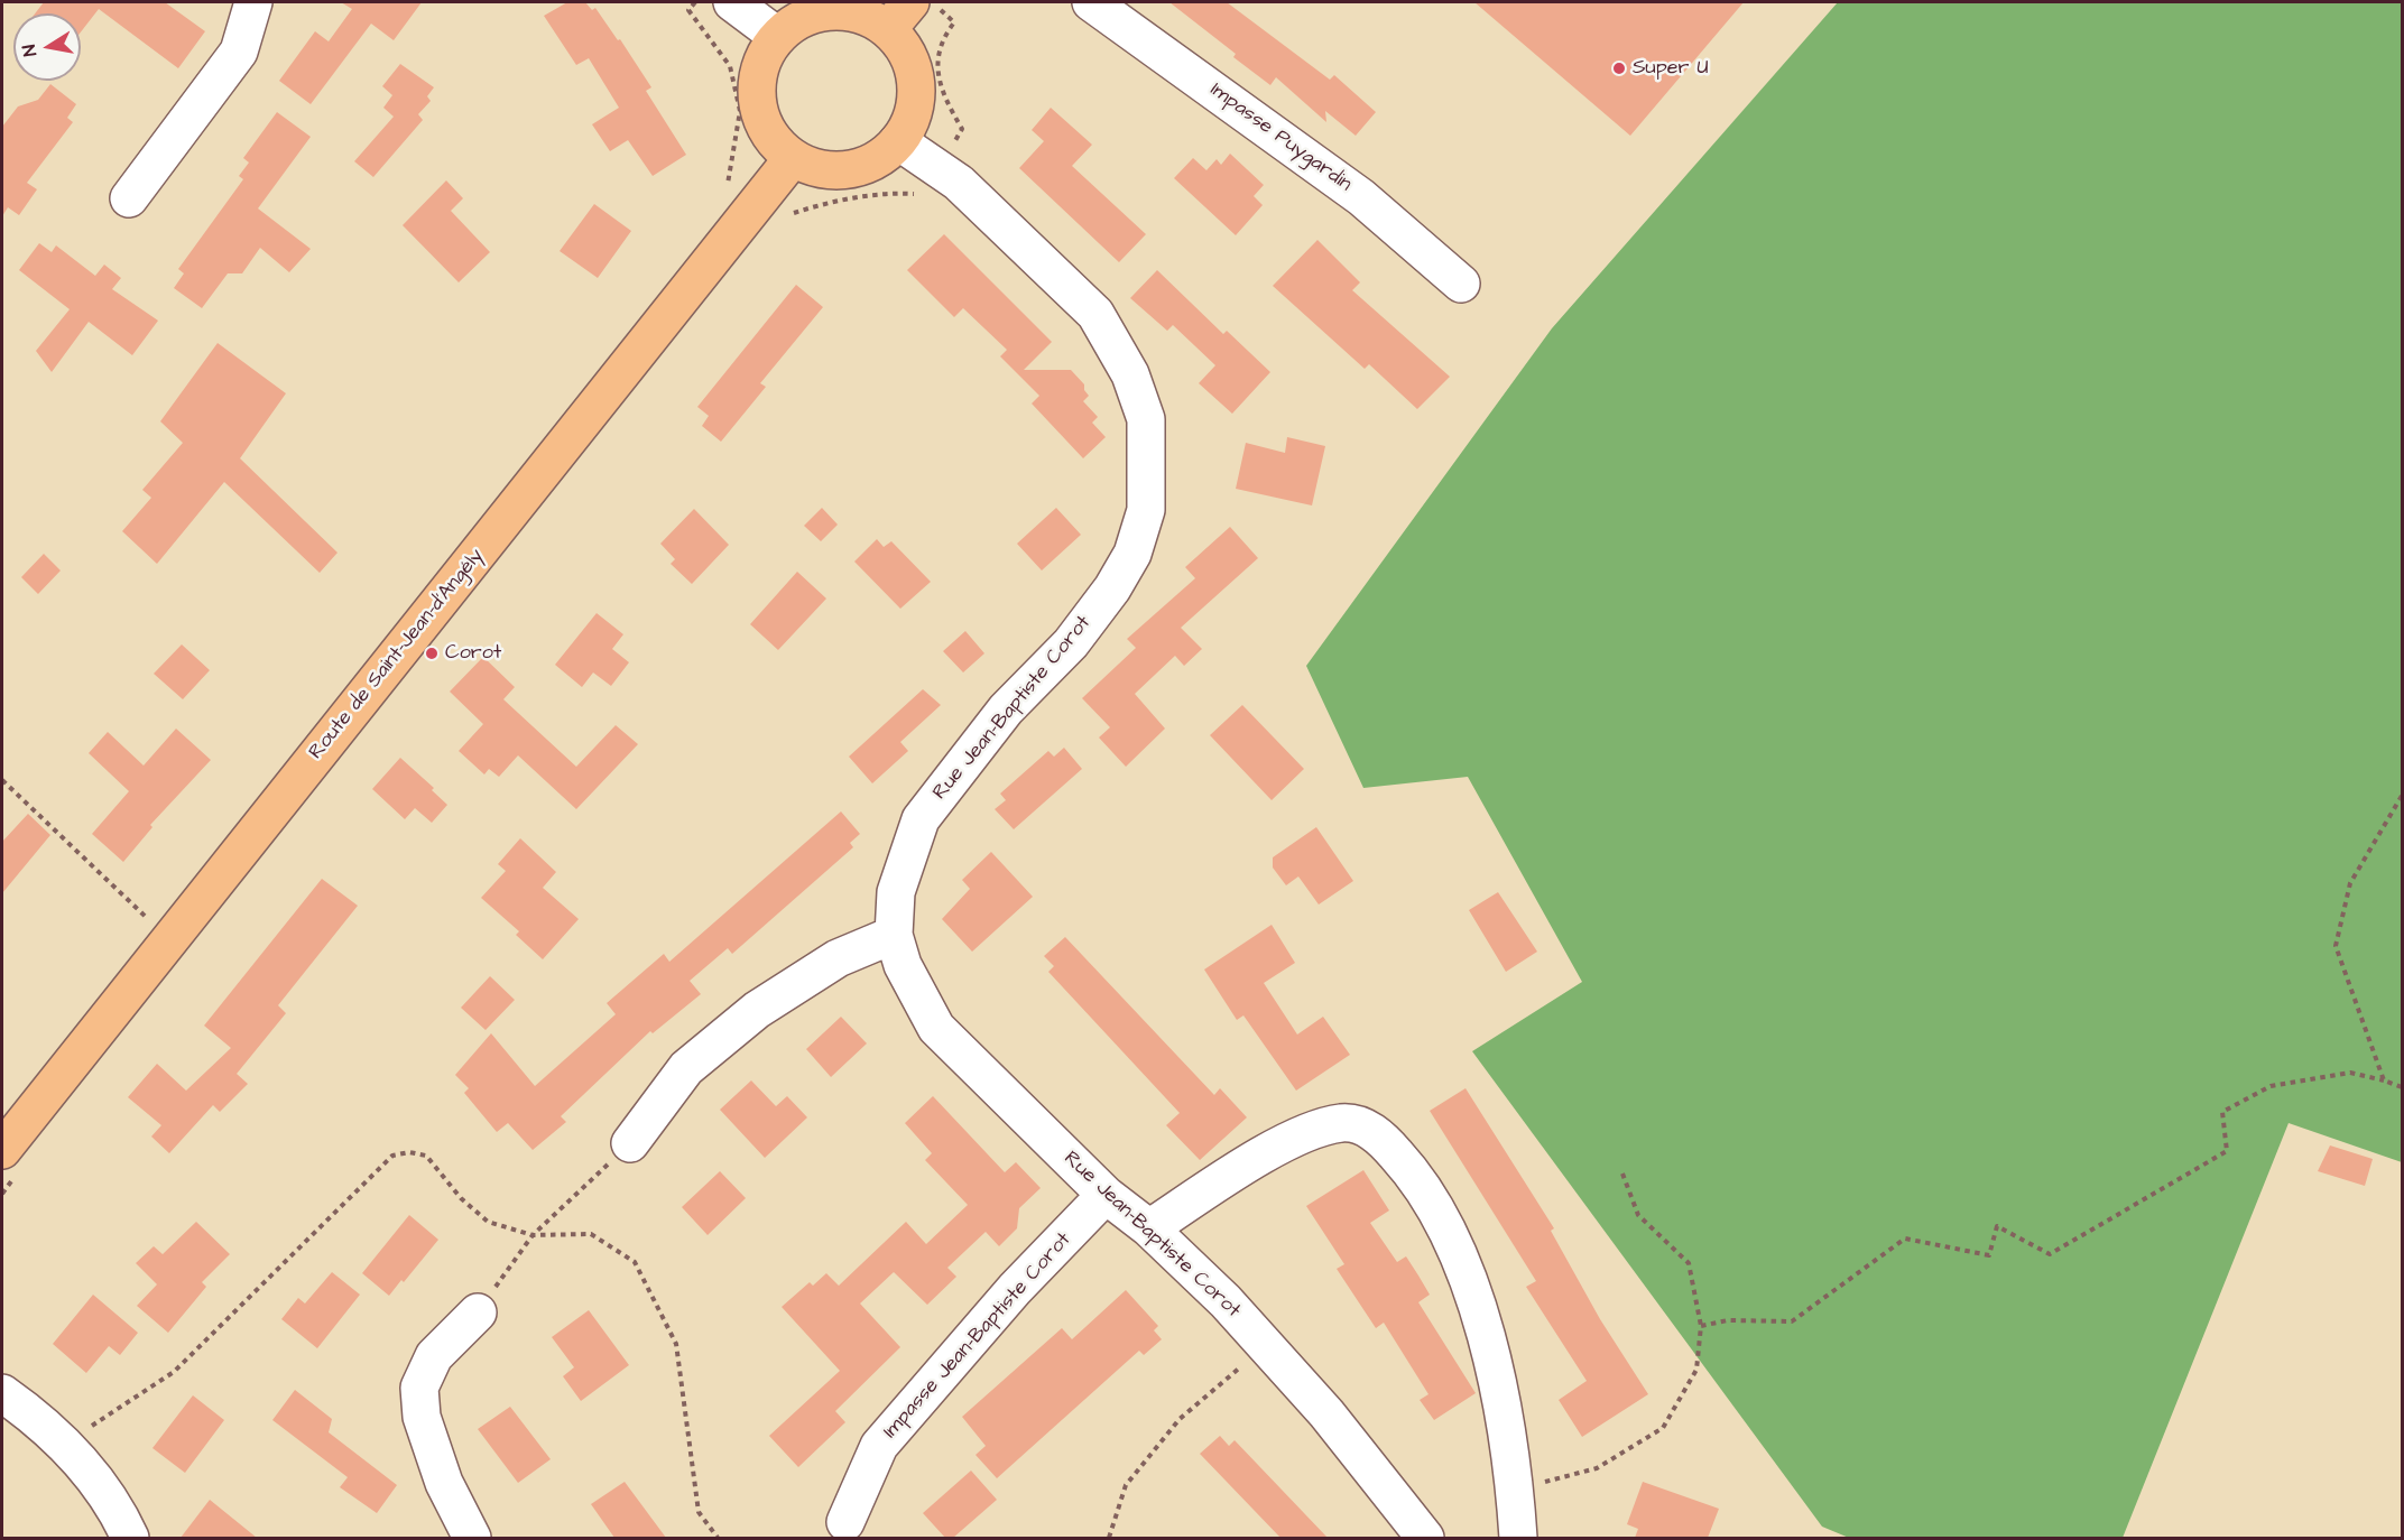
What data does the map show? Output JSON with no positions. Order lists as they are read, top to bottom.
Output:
{
  "streets": {
    "main road": ["Route de Saint-Jean-d'Angély"],
    "street": ["Impasse Puygardin", "Rue Jean-Baptiste Corot", "Impasse Jean-Baptiste Corot"]
  },
  "crossings": [
    ["Route de Saint-Jean-d'Angély", "Rue Jean-Baptiste Corot"],
    ["Rue Jean-Baptiste Corot", "Impasse Jean-Baptiste Corot"]
  ],
  "places": ["Super U", "Corot"],
  "north": "left"
}
